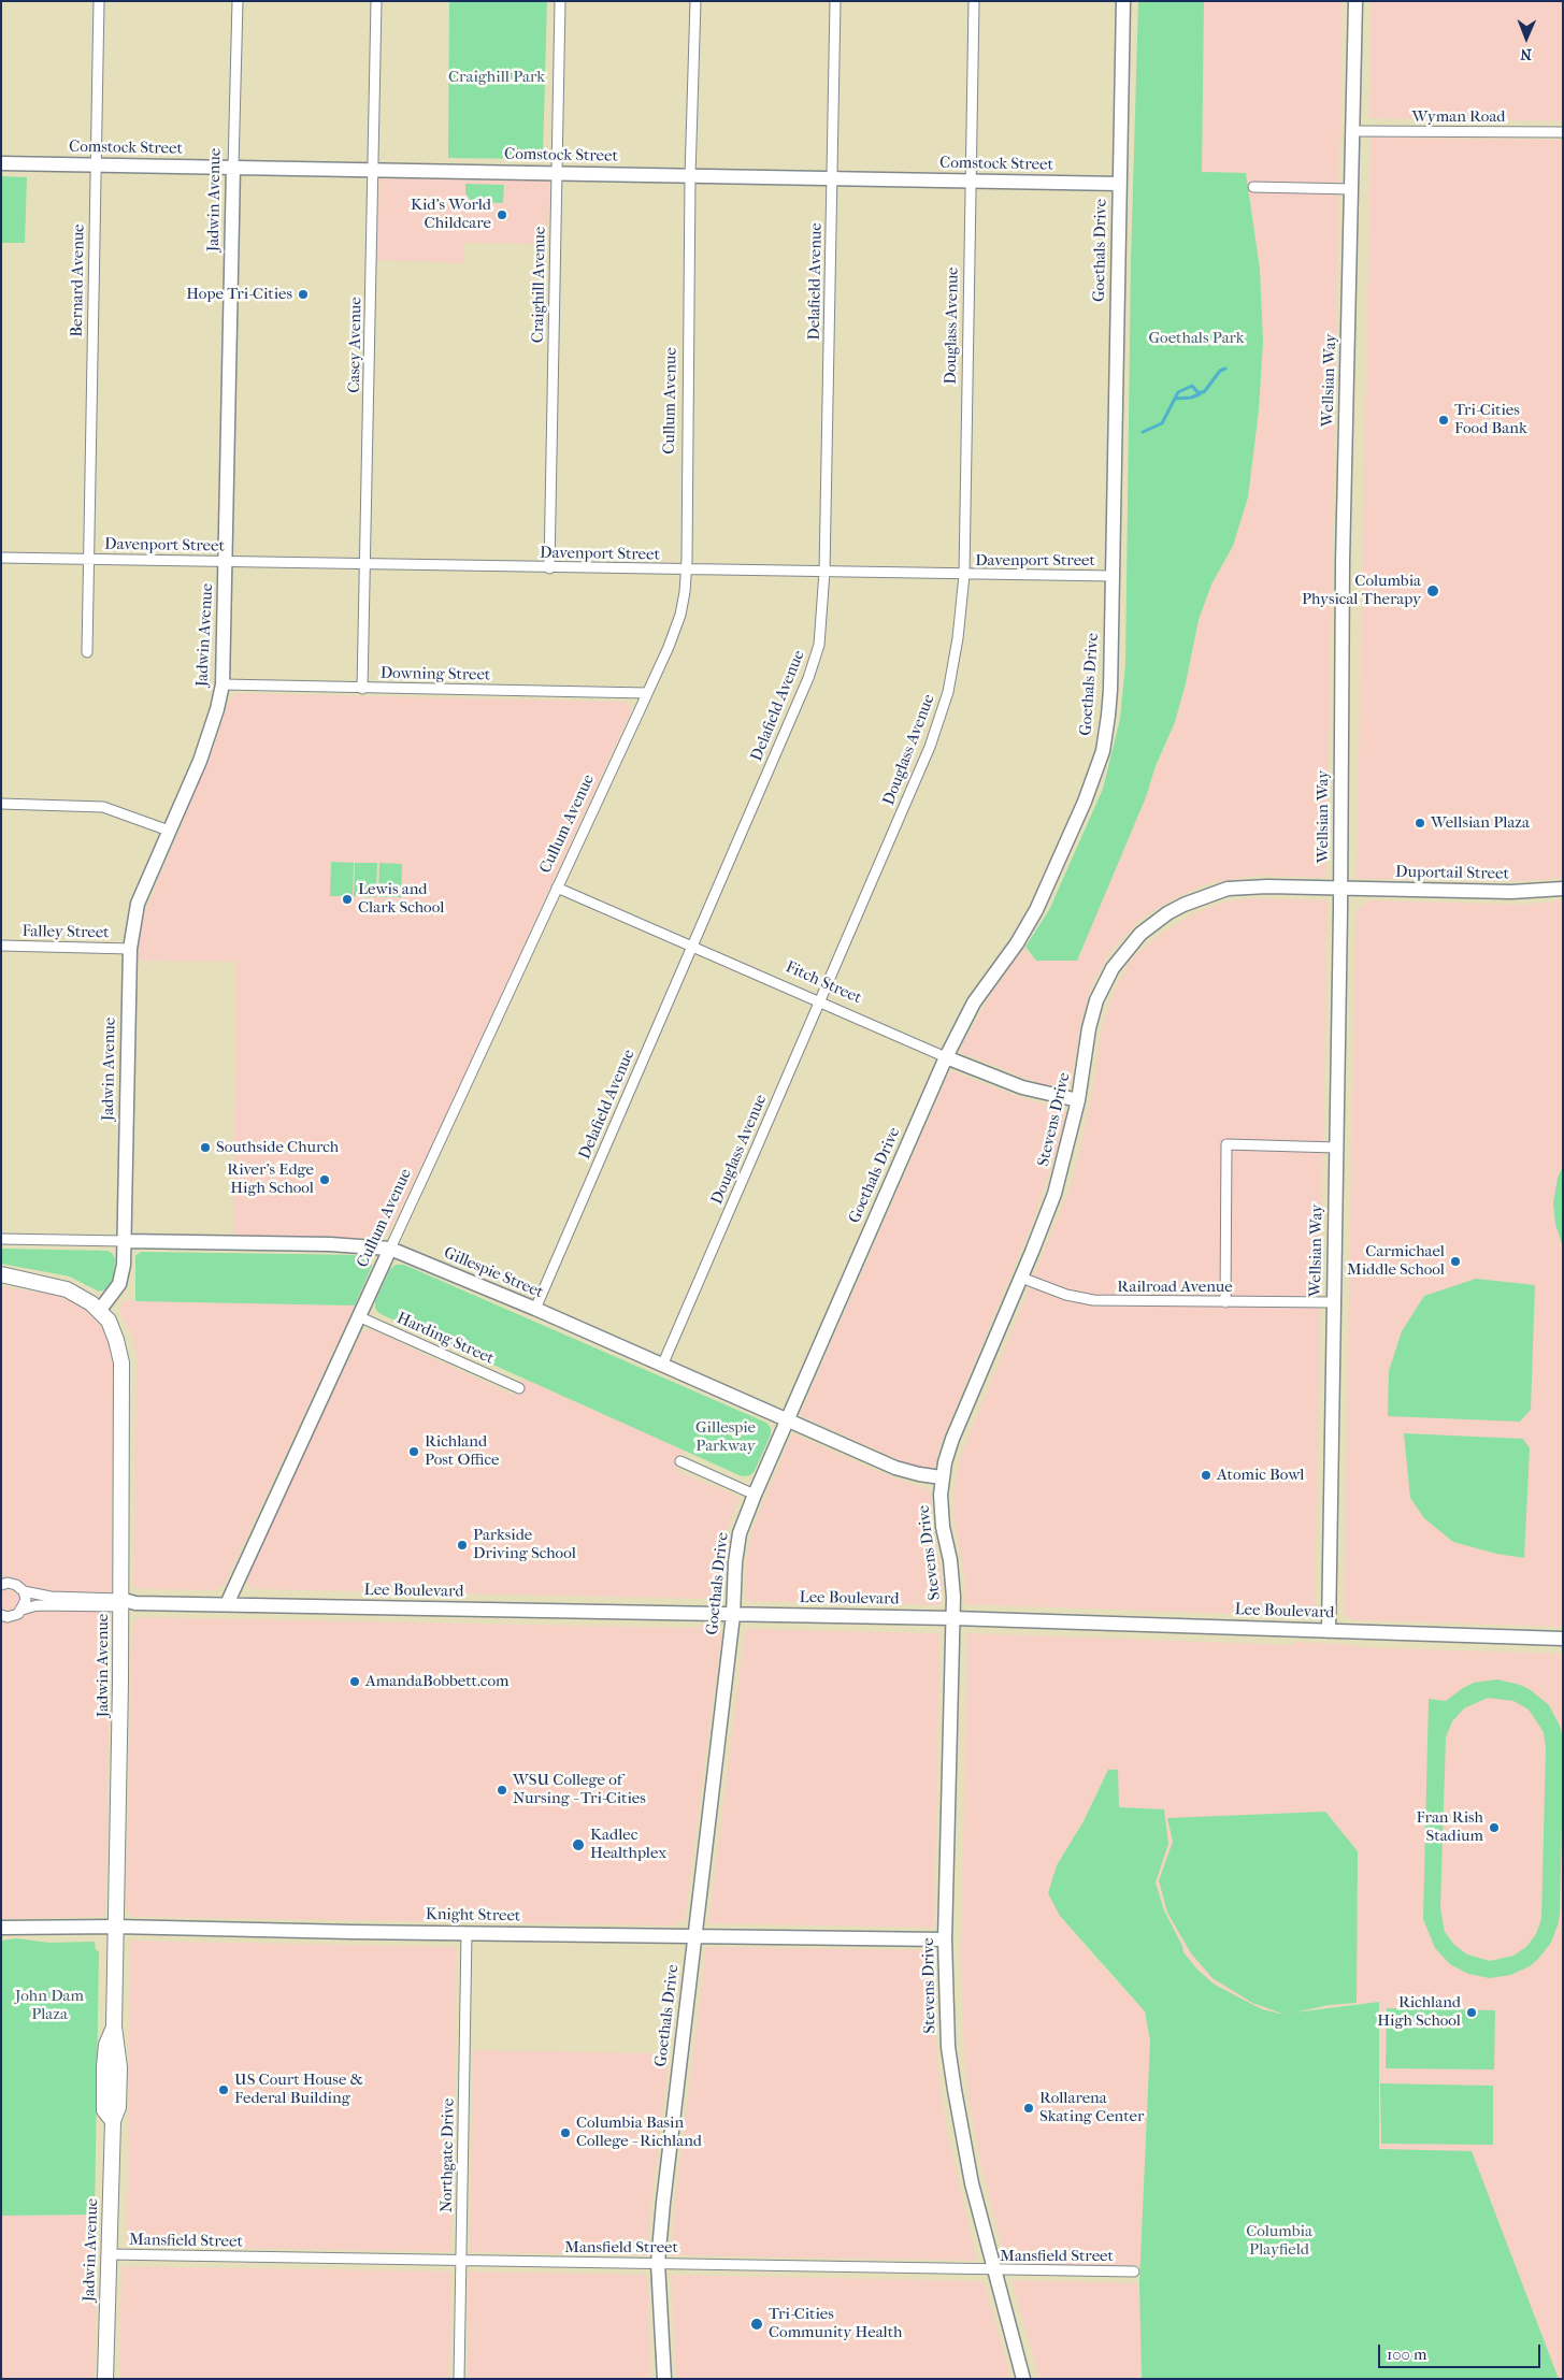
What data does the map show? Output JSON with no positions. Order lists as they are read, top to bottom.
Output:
{
  "streets": {
    "main road": ["Jadwin Avenue"],
    "street": [
      "Wyman Road",
      "Comstock Street",
      "Goethals Drive",
      "Bernard Avenue",
      "Delafield Avenue",
      "Craighill Avenue",
      "Douglass Avenue",
      "Casey Avenue",
      "Wellsian Way",
      "Cullum Avenue",
      "Davenport Street",
      "Downing Street",
      "Duportail Street",
      "Falley Street",
      "Fitch Street",
      "Stevens Drive",
      "Gillespie Street",
      "Railroad Avenue",
      "Harding Street",
      "Lee Boulevard",
      "Knight Street",
      "Northgate Drive",
      "Mansfield Street"
    ]
  },
  "crossings": [
    ["Wyman Road", "Wellsian Way"],
    ["Comstock Street", "Jadwin Avenue"],
    ["Comstock Street", "Goethals Drive"],
    ["Comstock Street", "Bernard Avenue"],
    ["Comstock Street", "Delafield Avenue"],
    ["Comstock Street", "Craighill Avenue"],
    ["Comstock Street", "Douglass Avenue"],
    ["Comstock Street", "Casey Avenue"],
    ["Comstock Street", "Cullum Avenue"],
    ["Jadwin Avenue", "Davenport Street"],
    ["Jadwin Avenue", "Downing Street"],
    ["Jadwin Avenue", "Falley Street"],
    ["Jadwin Avenue", "Gillespie Street"],
    ["Jadwin Avenue", "Lee Boulevard"],
    ["Jadwin Avenue", "Knight Street"],
    ["Jadwin Avenue", "Mansfield Street"],
    ["Goethals Drive", "Davenport Street"],
    ["Goethals Drive", "Fitch Street"],
    ["Goethals Drive", "Gillespie Street"],
    ["Goethals Drive", "Lee Boulevard"],
    ["Goethals Drive", "Knight Street"],
    ["Goethals Drive", "Mansfield Street"],
    ["Bernard Avenue", "Davenport Street"],
    ["Delafield Avenue", "Davenport Street"],
    ["Delafield Avenue", "Fitch Street"],
    ["Delafield Avenue", "Gillespie Street"],
    ["Craighill Avenue", "Davenport Street"],
    ["Douglass Avenue", "Davenport Street"],
    ["Douglass Avenue", "Fitch Street"],
    ["Douglass Avenue", "Gillespie Street"],
    ["Casey Avenue", "Davenport Street"],
    ["Casey Avenue", "Downing Street"],
    ["Wellsian Way", "Duportail Street"],
    ["Wellsian Way", "Stevens Drive"],
    ["Wellsian Way", "Railroad Avenue"],
    ["Wellsian Way", "Lee Boulevard"],
    ["Cullum Avenue", "Davenport Street"],
    ["Cullum Avenue", "Downing Street"],
    ["Cullum Avenue", "Fitch Street"],
    ["Cullum Avenue", "Gillespie Street"],
    ["Cullum Avenue", "Harding Street"],
    ["Cullum Avenue", "Lee Boulevard"],
    ["Duportail Street", "Stevens Drive"],
    ["Fitch Street", "Stevens Drive"],
    ["Stevens Drive", "Gillespie Street"],
    ["Stevens Drive", "Railroad Avenue"],
    ["Stevens Drive", "Lee Boulevard"],
    ["Stevens Drive", "Knight Street"],
    ["Stevens Drive", "Mansfield Street"],
    ["Knight Street", "Northgate Drive"],
    ["Northgate Drive", "Mansfield Street"]
  ],
  "parks": [
    "Craighill Park",
    "Goethals Park",
    "Gillespie Parkway",
    "John Dam Plaza",
    "Columbia Playfield"
  ],
  "places": [
    "Kid's World Childcare",
    "Hope Tri-Cities",
    "Tri-Cities Food Bank",
    "Columbia Physical Therapy",
    "Wellsian Plaza",
    "Lewis and Clark School",
    "Southside Church",
    "River's Edge High School",
    "Carmichael Middle School",
    "Richland Post Office",
    "Atomic Bowl",
    "Parkside Driving School",
    "AmandaBobbett.com",
    "WSU College of Nursing - Tri-Cities",
    "Fran Rish Stadium",
    "Kadlec Healthplex",
    "Richland High School",
    "US Court House & Federal Building",
    "Rollarena Skating Center",
    "Columbia Basin College - Richland",
    "Tri-Cities Community Health"
  ],
  "scale_bar": "100 m",
  "north": "bottom"
}
